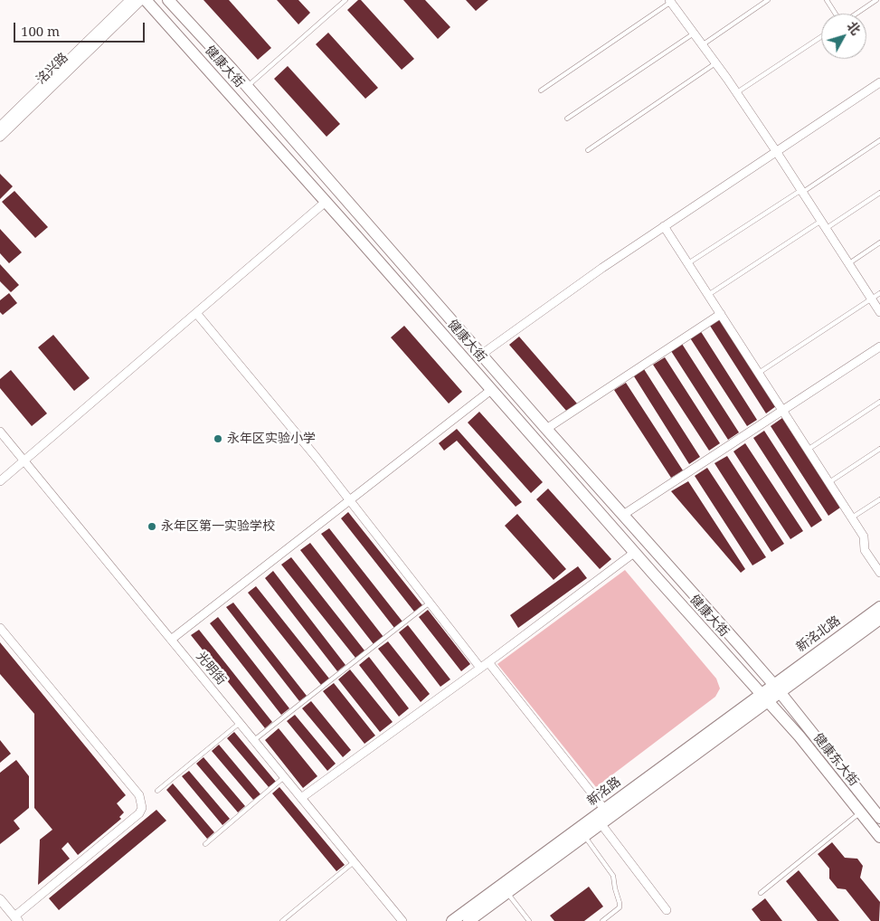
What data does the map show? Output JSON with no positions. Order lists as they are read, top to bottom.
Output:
{
  "streets": {
    "main road": [
      "健康大街",
      "新洺北路",
      "健康东大街",
      "新洺路"
    ],
    "street": ["洺兴路", "光明街"]
  },
  "crossings": [
    ["健康大街", "新洺北路"],
    ["健康大街", "健康东大街"],
    ["健康大街", "新洺路"],
    ["新洺北路", "健康东大街"],
    ["新洺北路", "新洺路"],
    ["健康东大街", "新洺路"]
  ],
  "places": ["永年区实验小学", "永年区第一实验学校"],
  "scale_bar": "100 m",
  "north": "top right"
}
